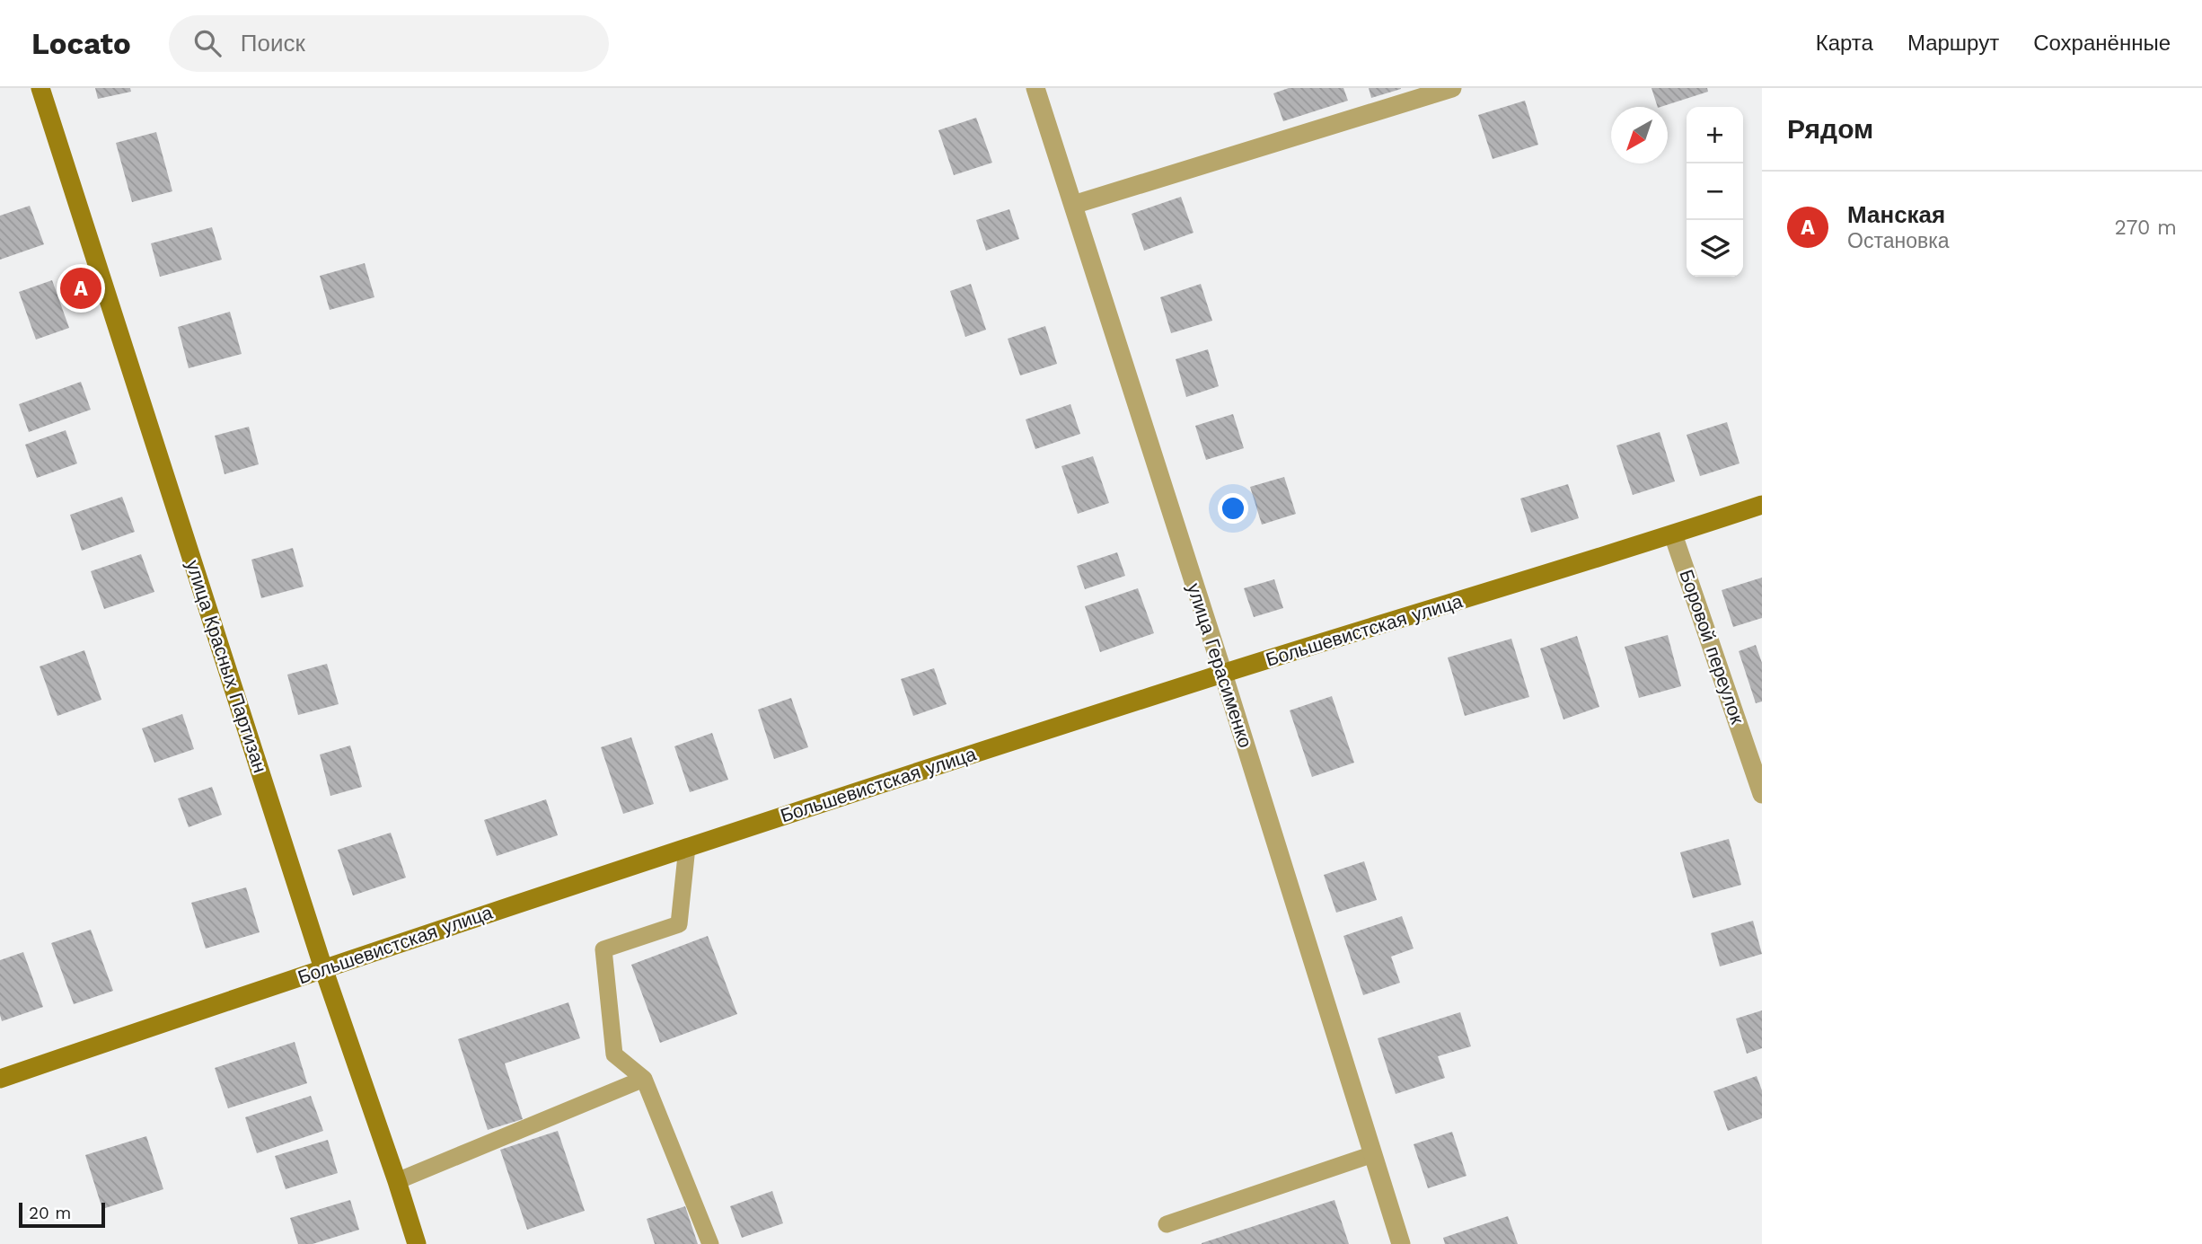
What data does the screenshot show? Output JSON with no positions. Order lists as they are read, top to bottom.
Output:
{
  "streets": {
    "main road": ["Большевистская улица", "улица Красных Партизан"],
    "street": ["Боровой переулок", "улица Герасименко"]
  },
  "crossings": [
    ["Большевистская улица", "Боровой переулок"],
    ["Большевистская улица", "улица Герасименко"],
    ["Большевистская улица", "улица Красных Партизан"]
  ],
  "scale_bar": "20 m",
  "north": "bottom left",
  "page": {
    "header": "Locato",
    "search": "Поиск",
    "nav": ["Карта", "Маршрут", "Сохранённые"],
    "heading": "Рядом",
    "map_buttons": ["+", "−"],
    "list": [
      {
        "mark": "A",
        "name": "Манская",
        "note": "Остановка",
        "value": "270 m"
      }
    ],
    "pins": "A",
    "scale": "20 m"
  }
}
